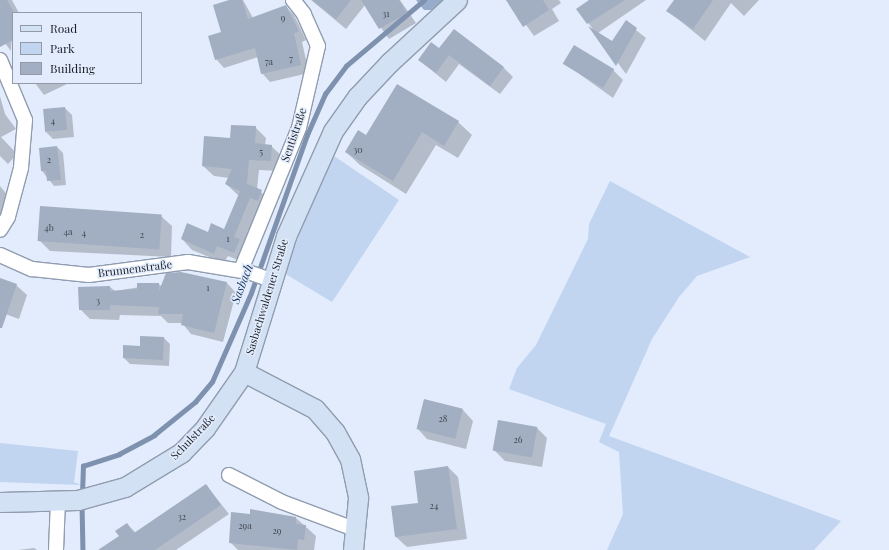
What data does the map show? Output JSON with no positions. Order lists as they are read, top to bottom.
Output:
{
  "streets": {
    "main road": ["Sasbachwaldener Straße", "Schulstraße"],
    "street": ["Sentistraße", "Brunnenstraße"]
  },
  "crossings": [
    ["Sentistraße", "Brunnenstraße"],
    ["Brunnenstraße", "Sasbachwaldener Straße"],
    ["Sasbachwaldener Straße", "Schulstraße"]
  ],
  "water": ["Sasbach"],
  "house_numbers": [
    "31",
    "9",
    "7",
    "7a",
    "4",
    "30",
    "5",
    "2",
    "4b",
    "4a",
    "4",
    "2",
    "1",
    "1",
    "3",
    "28",
    "26",
    "24",
    "32",
    "29a",
    "29"
  ],
  "legend": ["Road", "Park", "Building"]
}
